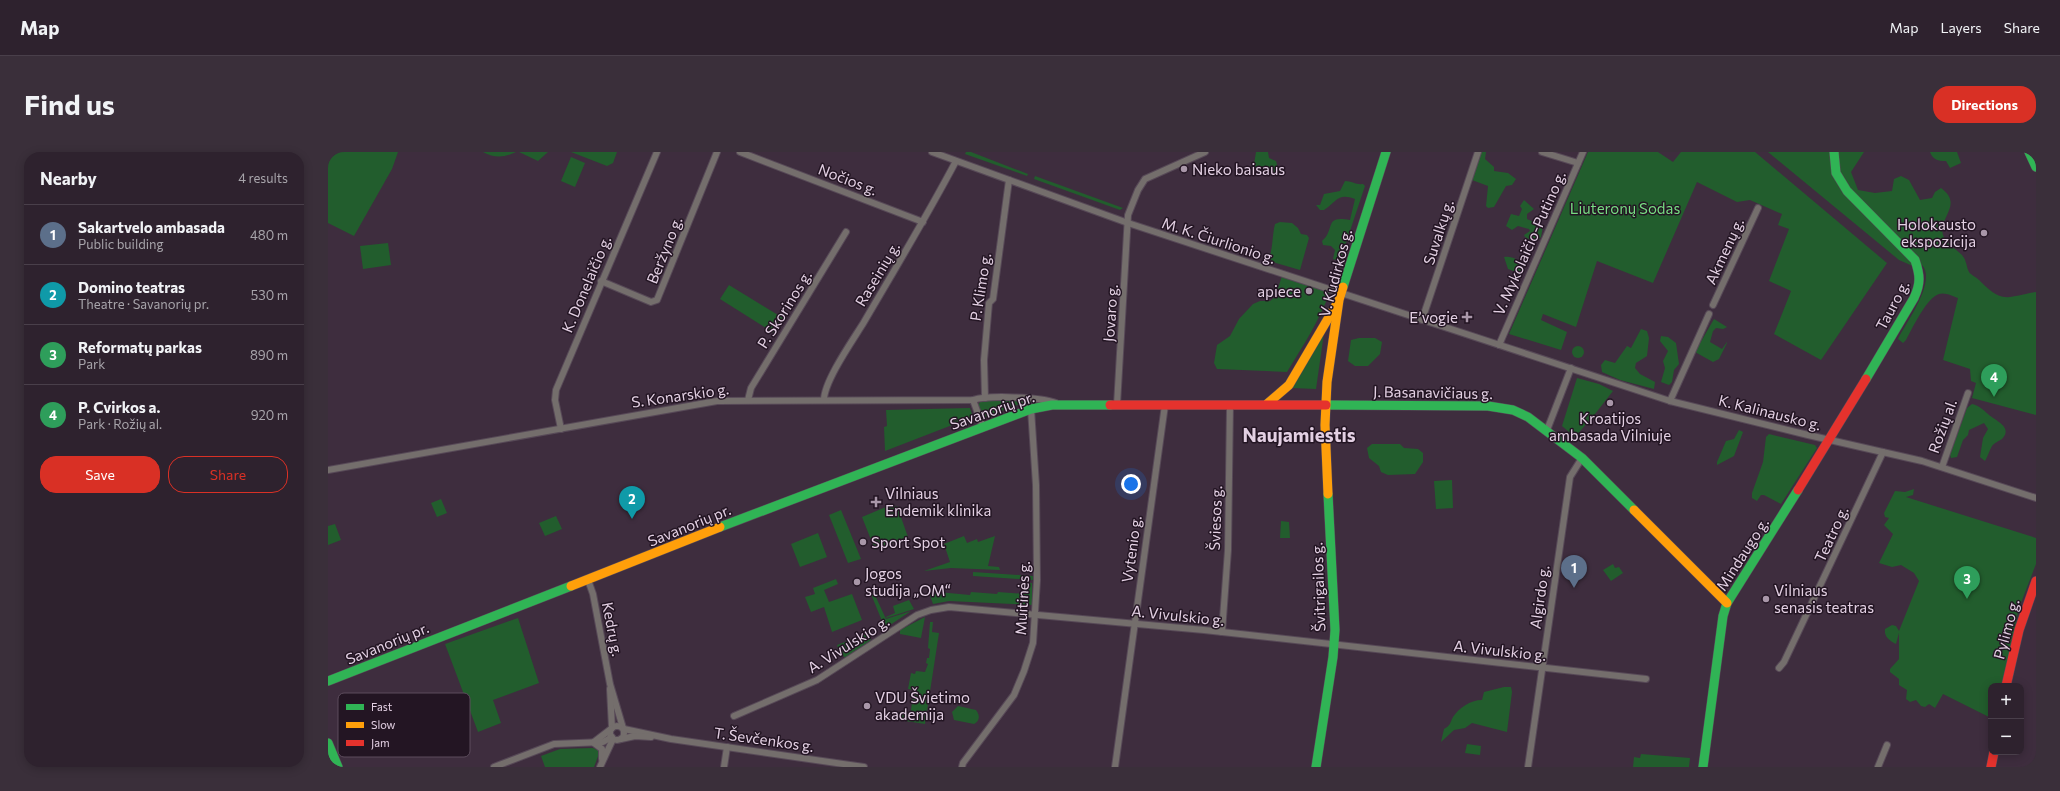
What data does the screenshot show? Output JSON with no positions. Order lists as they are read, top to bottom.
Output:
{
  "streets": {
    "main road": [
      "V. Kudirkos g.",
      "Tauro g.",
      "J. Basanavičiaus g.",
      "Savanorių pr.",
      "Mindaugo g.",
      "Švitrigailos g.",
      "Pylimo g."
    ],
    "street": [
      "Nočios g.",
      "Suvalkų g.",
      "M. K. Čiurlionio g.",
      "V. Mykolaičio-Putino g.",
      "Beržyno g.",
      "Akmenų g.",
      "Raseinių g.",
      "K. Donelaičio g.",
      "P. Klimo g.",
      "P. Skorinos g.",
      "Jovaro g.",
      "S. Konarskio g.",
      "K. Kalinausko g.",
      "Rožių al.",
      "Šviesos g.",
      "Teatro g.",
      "Vytenio g.",
      "Algirdo g.",
      "Muitinės g.",
      "A. Vivulskio g.",
      "Kedrų g.",
      "T. Ševčenkos g."
    ]
  },
  "crossings": [
    ["Nočios g.", "Raseinių g."],
    ["Suvalkų g.", "M. K. Čiurlionio g."],
    ["M. K. Čiurlionio g.", "V. Mykolaičio-Putino g."],
    ["M. K. Čiurlionio g.", "V. Kudirkos g."],
    ["M. K. Čiurlionio g.", "Raseinių g."],
    ["M. K. Čiurlionio g.", "P. Klimo g."],
    ["M. K. Čiurlionio g.", "Jovaro g."],
    ["M. K. Čiurlionio g.", "K. Kalinausko g."],
    ["V. Mykolaičio-Putino g.", "K. Kalinausko g."],
    ["Beržyno g.", "K. Donelaičio g."],
    ["V. Kudirkos g.", "J. Basanavičiaus g."],
    ["V. Kudirkos g.", "Švitrigailos g."],
    ["Raseinių g.", "S. Konarskio g."],
    ["K. Donelaičio g.", "S. Konarskio g."],
    ["P. Klimo g.", "S. Konarskio g."],
    ["Tauro g.", "K. Kalinausko g."],
    ["Tauro g.", "Mindaugo g."],
    ["P. Skorinos g.", "S. Konarskio g."],
    ["Jovaro g.", "J. Basanavičiaus g."],
    ["J. Basanavičiaus g.", "S. Konarskio g."],
    ["J. Basanavičiaus g.", "Savanorių pr."],
    ["J. Basanavičiaus g.", "Šviesos g."],
    ["J. Basanavičiaus g.", "Vytenio g."],
    ["J. Basanavičiaus g.", "Mindaugo g."],
    ["J. Basanavičiaus g.", "Švitrigailos g."],
    ["J. Basanavičiaus g.", "Algirdo g."],
    ["S. Konarskio g.", "Savanorių pr."],
    ["Savanorių pr.", "Muitinės g."],
    ["Savanorių pr.", "Kedrų g."],
    ["K. Kalinausko g.", "Rožių al."],
    ["K. Kalinausko g.", "Teatro g."],
    ["K. Kalinausko g.", "Mindaugo g."],
    ["Šviesos g.", "A. Vivulskio g."],
    ["Vytenio g.", "A. Vivulskio g."],
    ["Švitrigailos g.", "A. Vivulskio g."],
    ["Algirdo g.", "A. Vivulskio g."],
    ["Muitinės g.", "A. Vivulskio g."],
    ["Kedrų g.", "T. Ševčenkos g."]
  ],
  "districts": ["Naujamiestis"],
  "parks": ["Liuteronų Sodas"],
  "places": {
    "other": [
      "Nieko baisaus",
      "Holokausto ekspozicija",
      "apiece",
      "Kroatijos ambasada Vilniuje",
      "Sport Spot",
      "Jogos studija „OM“",
      "Vilniaus senasis teatras",
      "VDU Švietimo akademija"
    ],
    "health": ["E’vogie", "Vilniaus Endemik klinika"]
  },
  "legend": ["Fast", "Slow", "Jam"],
  "page": {
    "header": "Map",
    "nav": ["Map", "Layers", "Share"],
    "buttons": [
      "Directions",
      ["Save", "Share"]
    ],
    "title": "Find us",
    "heading": ["Nearby", "4 results"],
    "list": [
      {
        "mark": "1",
        "name": "Sakartvelo ambasada",
        "note": "Public building",
        "value": "480 m"
      },
      {
        "mark": "2",
        "name": "Domino teatras",
        "note": "Theatre · Savanorių pr.",
        "value": "530 m"
      },
      {
        "mark": "3",
        "name": "Reformatų parkas",
        "note": "Park",
        "value": "890 m"
      },
      {
        "mark": "4",
        "name": "P. Cvirkos a.",
        "note": "Park · Rožių al.",
        "value": "920 m"
      }
    ],
    "pins": [
      "4",
      "2",
      "1",
      "3"
    ],
    "map_buttons": ["+", "−"]
  }
}
